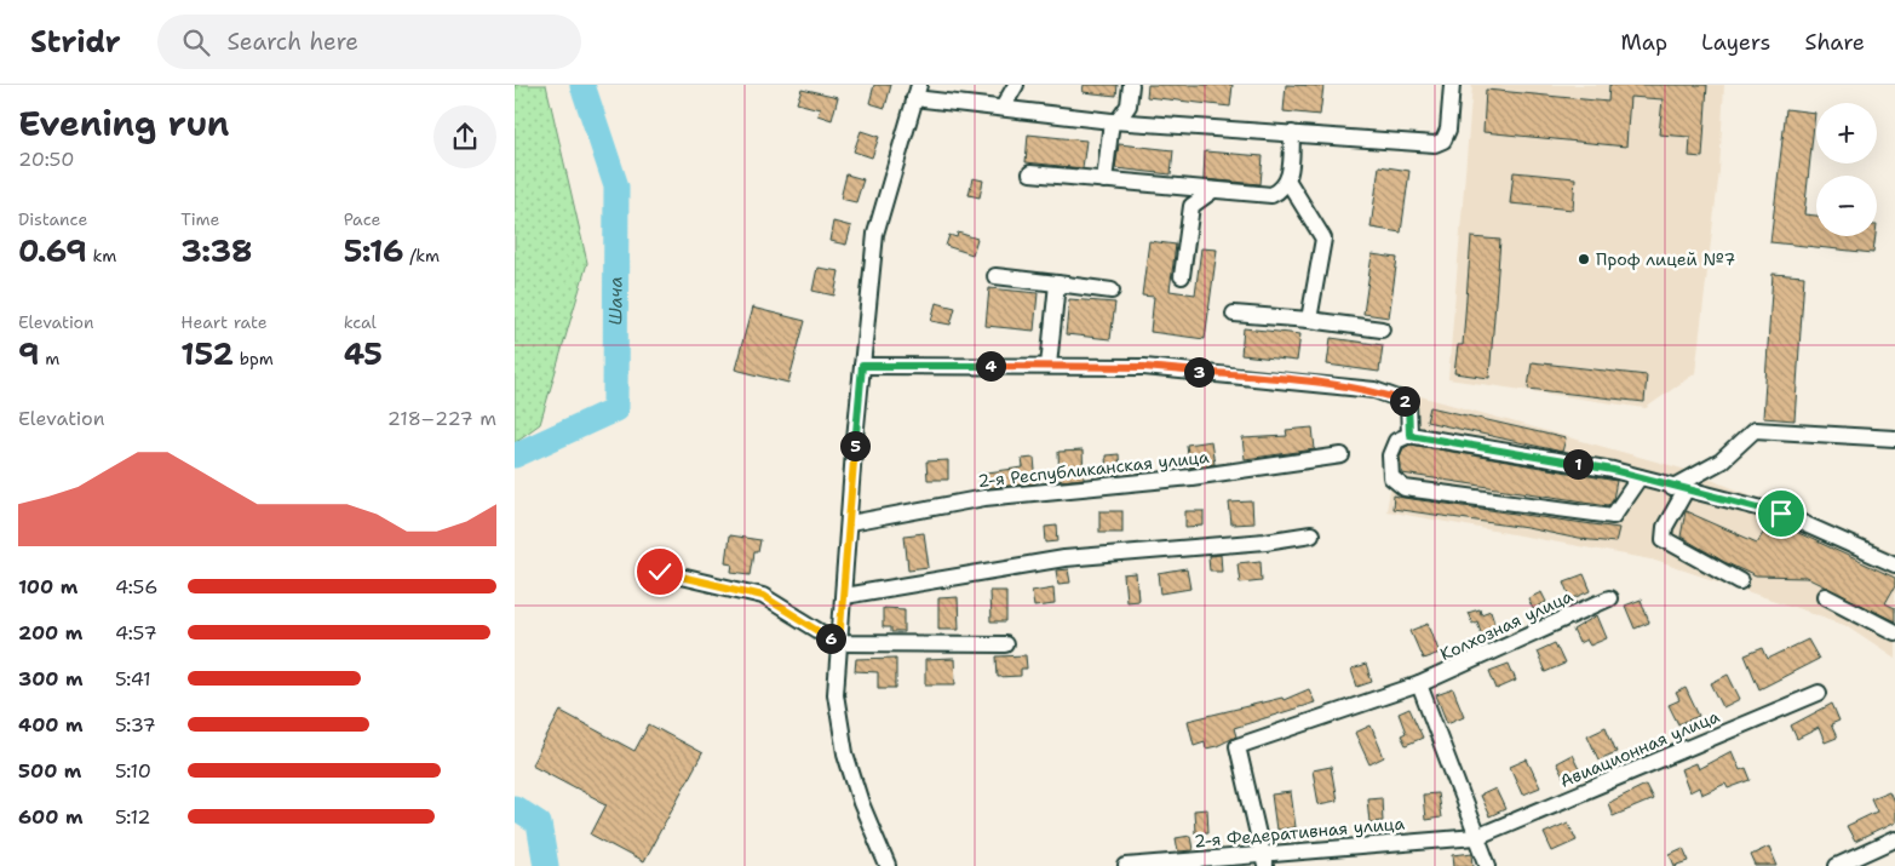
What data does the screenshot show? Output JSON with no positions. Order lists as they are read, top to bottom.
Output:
{
  "streets": {
    "street": [
      "2-я Республиканская улица",
      "Колхозная улица",
      "Авиационная улица",
      "2-я Федеративная улица"
    ]
  },
  "crossings": [
    ["Авиационная улица", "2-я Федеративная улица"]
  ],
  "water": ["Шача"],
  "places": ["Проф лицей №7"],
  "page": {
    "header": "Stridr",
    "search": "Search here",
    "nav": ["Map", "Layers", "Share"],
    "heading": ["Evening run", "20:50"],
    "map_buttons": ["+", "−"],
    "stats": [
      ["Distance", "0.69 km"],
      ["Time", "3:38"],
      ["Pace", "5:16 /km"],
      ["Elevation", "9 m"],
      ["Heart rate", "152 bpm"],
      ["kcal", "45"]
    ],
    "pins": [
      "4",
      "3",
      "2",
      "5",
      "1",
      "6"
    ],
    "chart": ["Elevation", "218–227 m"],
    "list": [
      {
        "name": "100 m",
        "note": "4:56"
      },
      {
        "name": "200 m",
        "note": "4:57"
      },
      {
        "name": "300 m",
        "note": "5:41"
      },
      {
        "name": "400 m",
        "note": "5:37"
      },
      {
        "name": "500 m",
        "note": "5:10"
      },
      {
        "name": "600 m",
        "note": "5:12"
      }
    ]
  }
}
